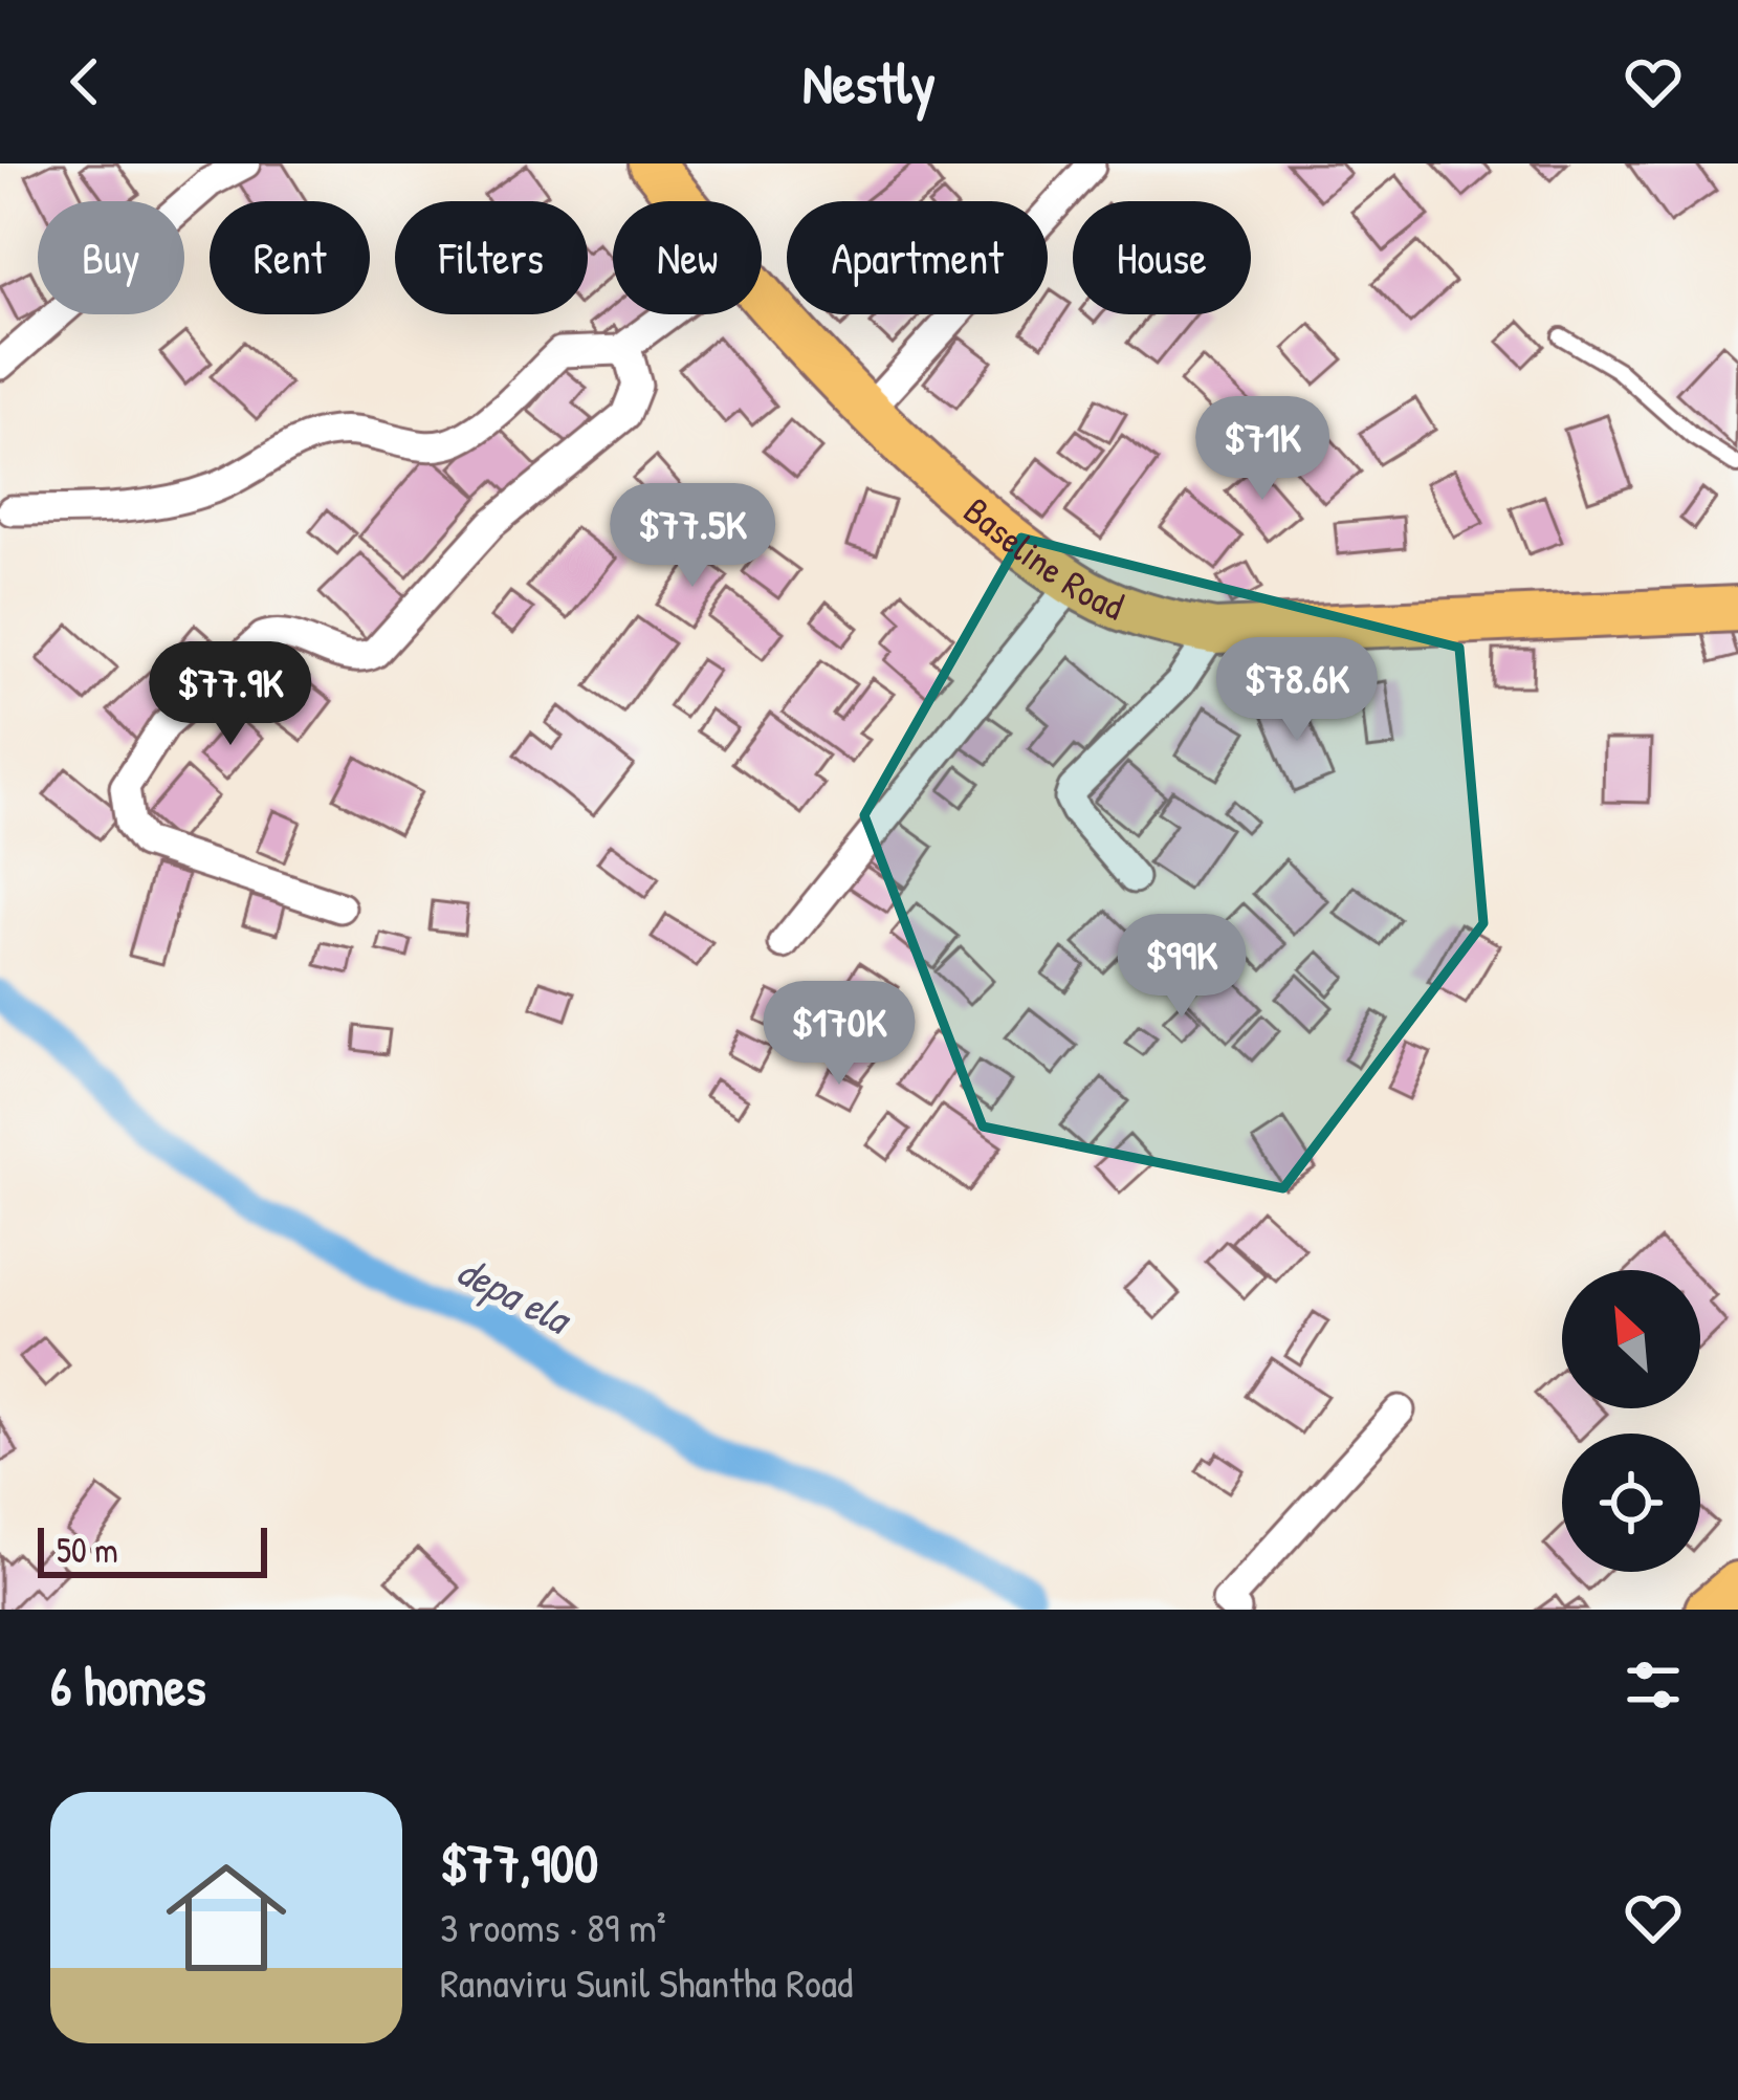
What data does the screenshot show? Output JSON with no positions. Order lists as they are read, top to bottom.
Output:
{
  "streets": {
    "main road": ["Baseline Road"]
  },
  "water": ["depa ela"],
  "scale_bar": "50 m",
  "north": "top left",
  "page": {
    "header": "Nestly",
    "chip": [
      "Buy",
      "Rent",
      "Filters",
      "New",
      "Apartment",
      "House"
    ],
    "price": [
      "$71K",
      "$77.5K",
      "$78.6K",
      "$77.9K",
      "$99K",
      "$170K"
    ],
    "scale": "50 m",
    "heading": "6 homes",
    "list": [
      {
        "name": "$77,900",
        "note": "3 rooms · 89 m² · Ranaviru Sunil Shantha Road"
      }
    ]
  }
}
